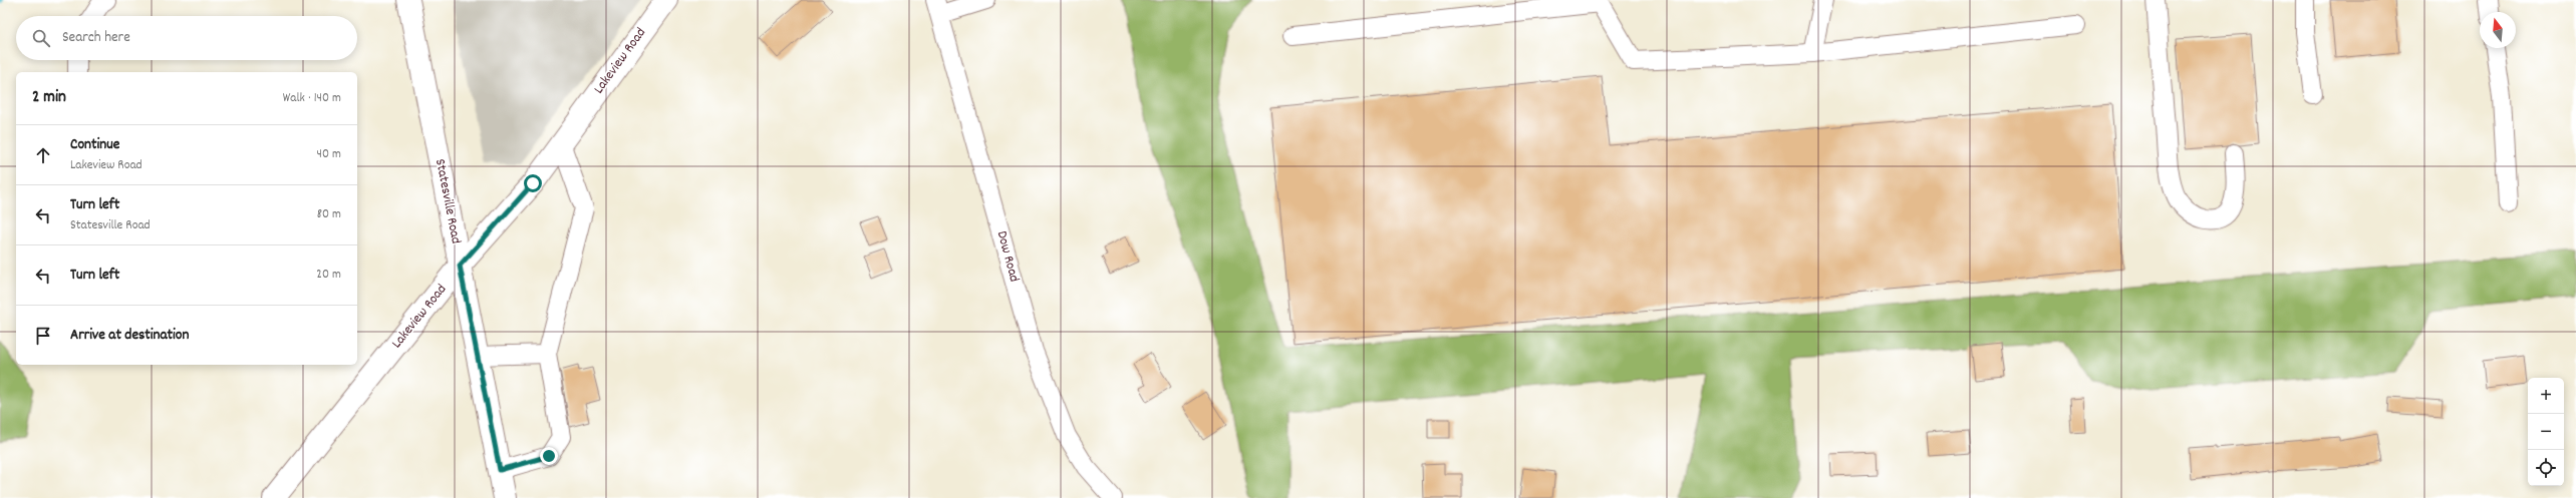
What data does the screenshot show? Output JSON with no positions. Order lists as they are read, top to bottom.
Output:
{
  "streets": {
    "main road": ["Lakeview Road", "Statesville Road"],
    "street": ["Dow Road"]
  },
  "crossings": [
    ["Lakeview Road", "Statesville Road"]
  ],
  "north": "top",
  "page": {
    "search": "Search here",
    "heading": ["2 min", "Walk · 140 m"],
    "list": [
      ["Continue", "Lakeview Road", "40 m"],
      ["Turn left", "Statesville Road", "80 m"],
      ["Turn left", "20 m"],
      "Arrive at destination"
    ],
    "map_buttons": ["+", "−"]
  }
}
